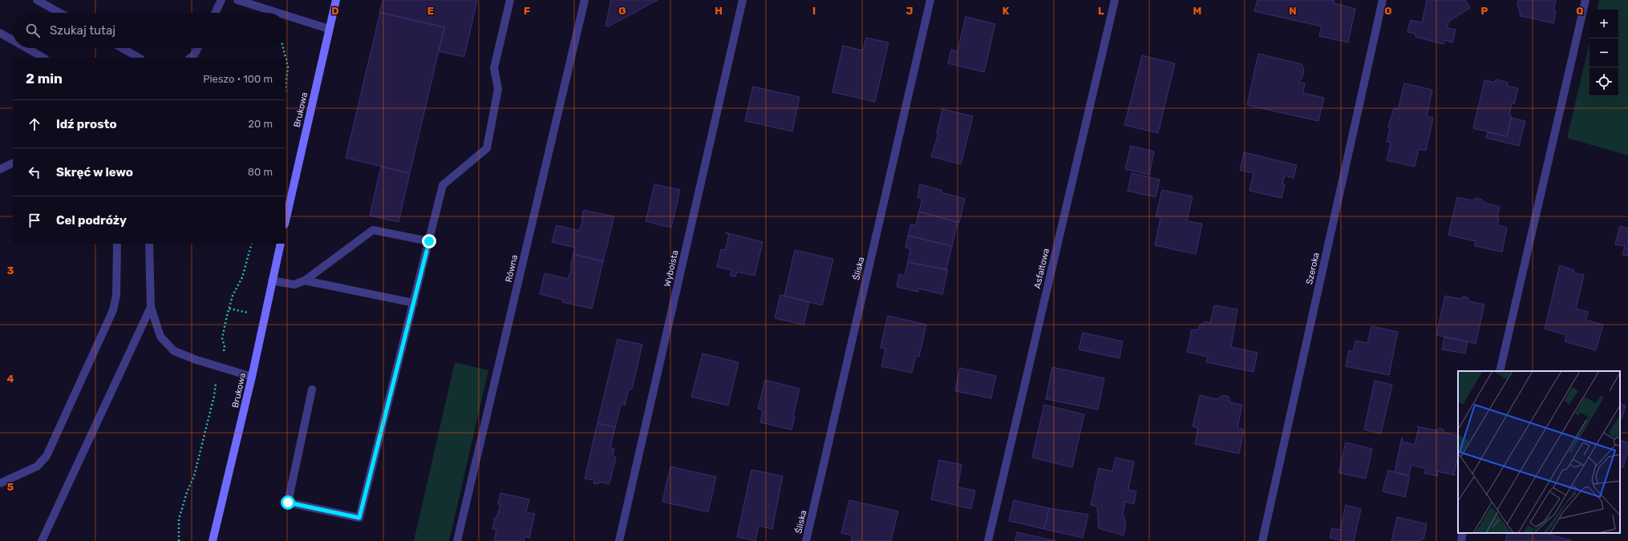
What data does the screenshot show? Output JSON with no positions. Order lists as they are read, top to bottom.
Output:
{
  "streets": {
    "street": [
      "Brukowa",
      "Równa",
      "Wyboista",
      "Śliska",
      "Asfaltowa",
      "Szeroka"
    ]
  },
  "page": {
    "map_buttons": ["+", "−"],
    "search": "Szukaj tutaj",
    "heading": ["2 min", "Pieszo · 100 m"],
    "list": [
      ["Idź prosto", "20 m"],
      ["Skręć w lewo", "80 m"],
      "Cel podróży"
    ]
  },
  "grid": {
    "columns": [
      "D",
      "E",
      "F",
      "G",
      "H",
      "I",
      "J",
      "K",
      "L",
      "M",
      "N",
      "O",
      "P",
      "Q"
    ],
    "rows": ["3", "4", "5"]
  }
}
